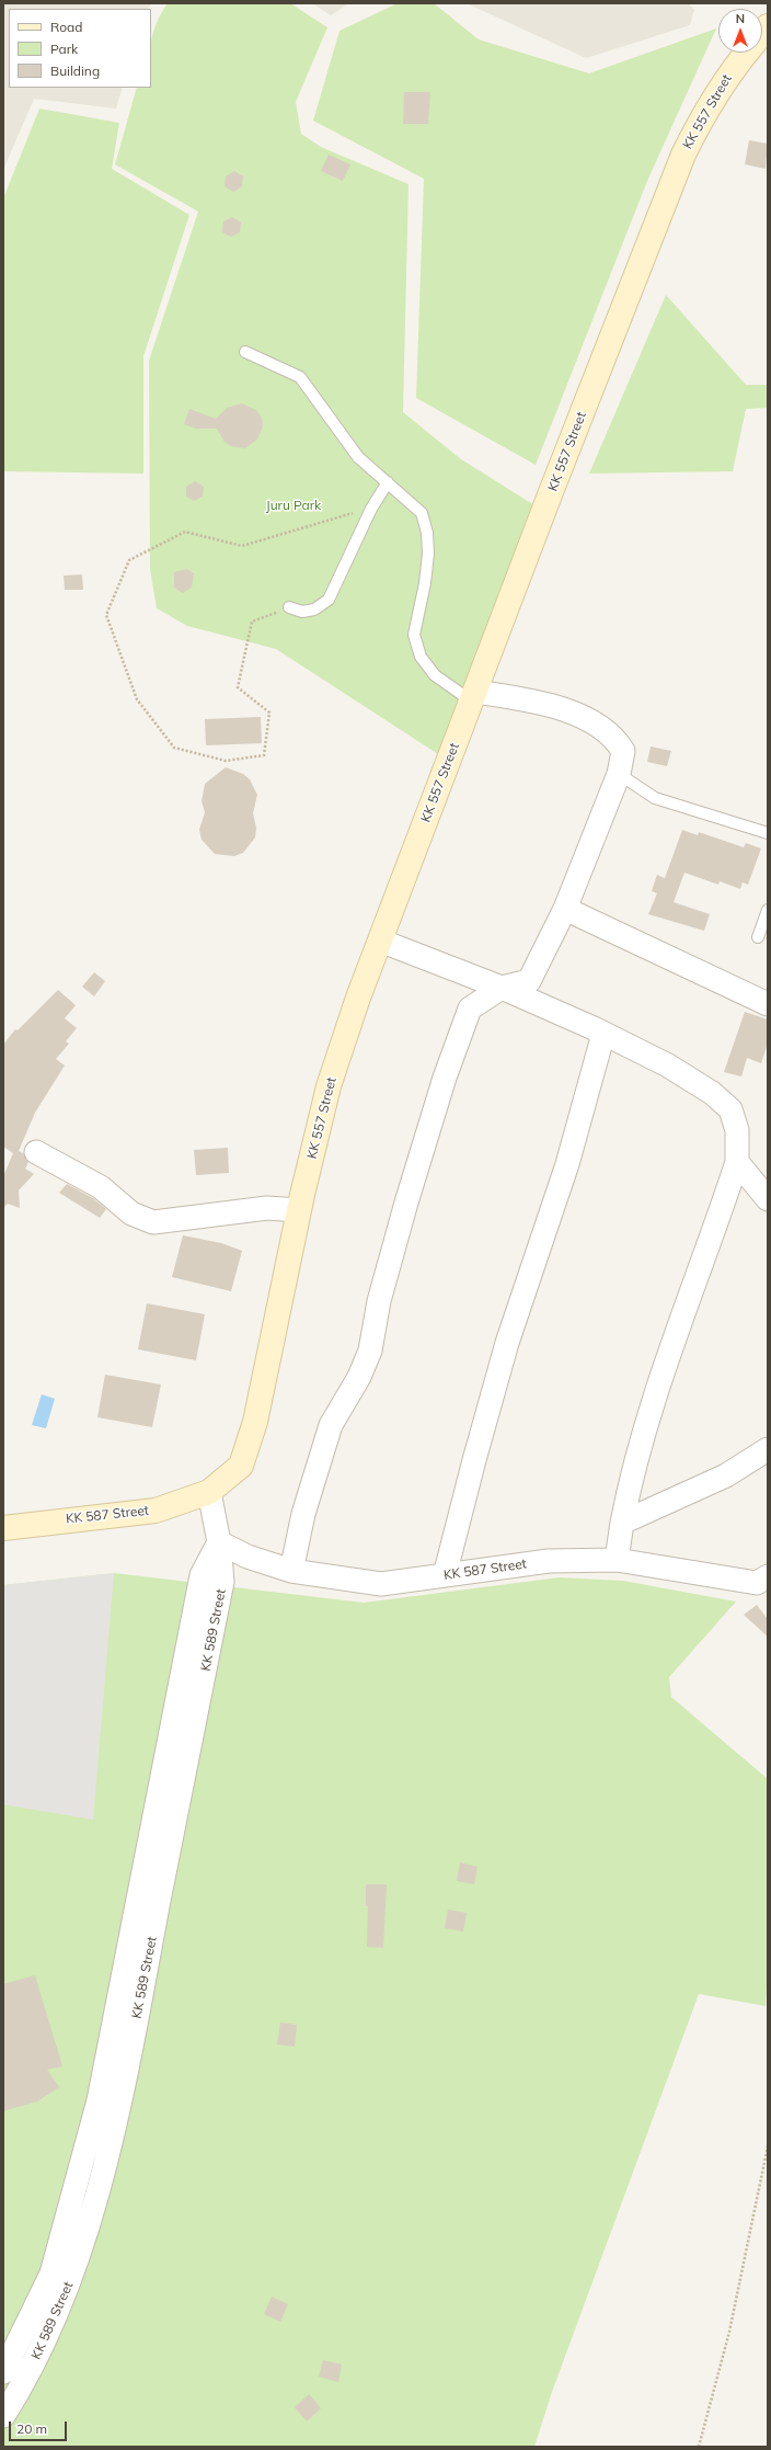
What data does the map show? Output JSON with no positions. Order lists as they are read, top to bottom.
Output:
{
  "streets": {
    "street": ["KK 557 Street", "KK 587 Street", "KK 589 Street"]
  },
  "crossings": [
    ["KK 557 Street", "KK 587 Street"],
    ["KK 587 Street", "KK 589 Street"]
  ],
  "parks": ["Juru Park"],
  "legend": ["Road", "Park", "Building"],
  "scale_bar": "20 m",
  "north": "top"
}
